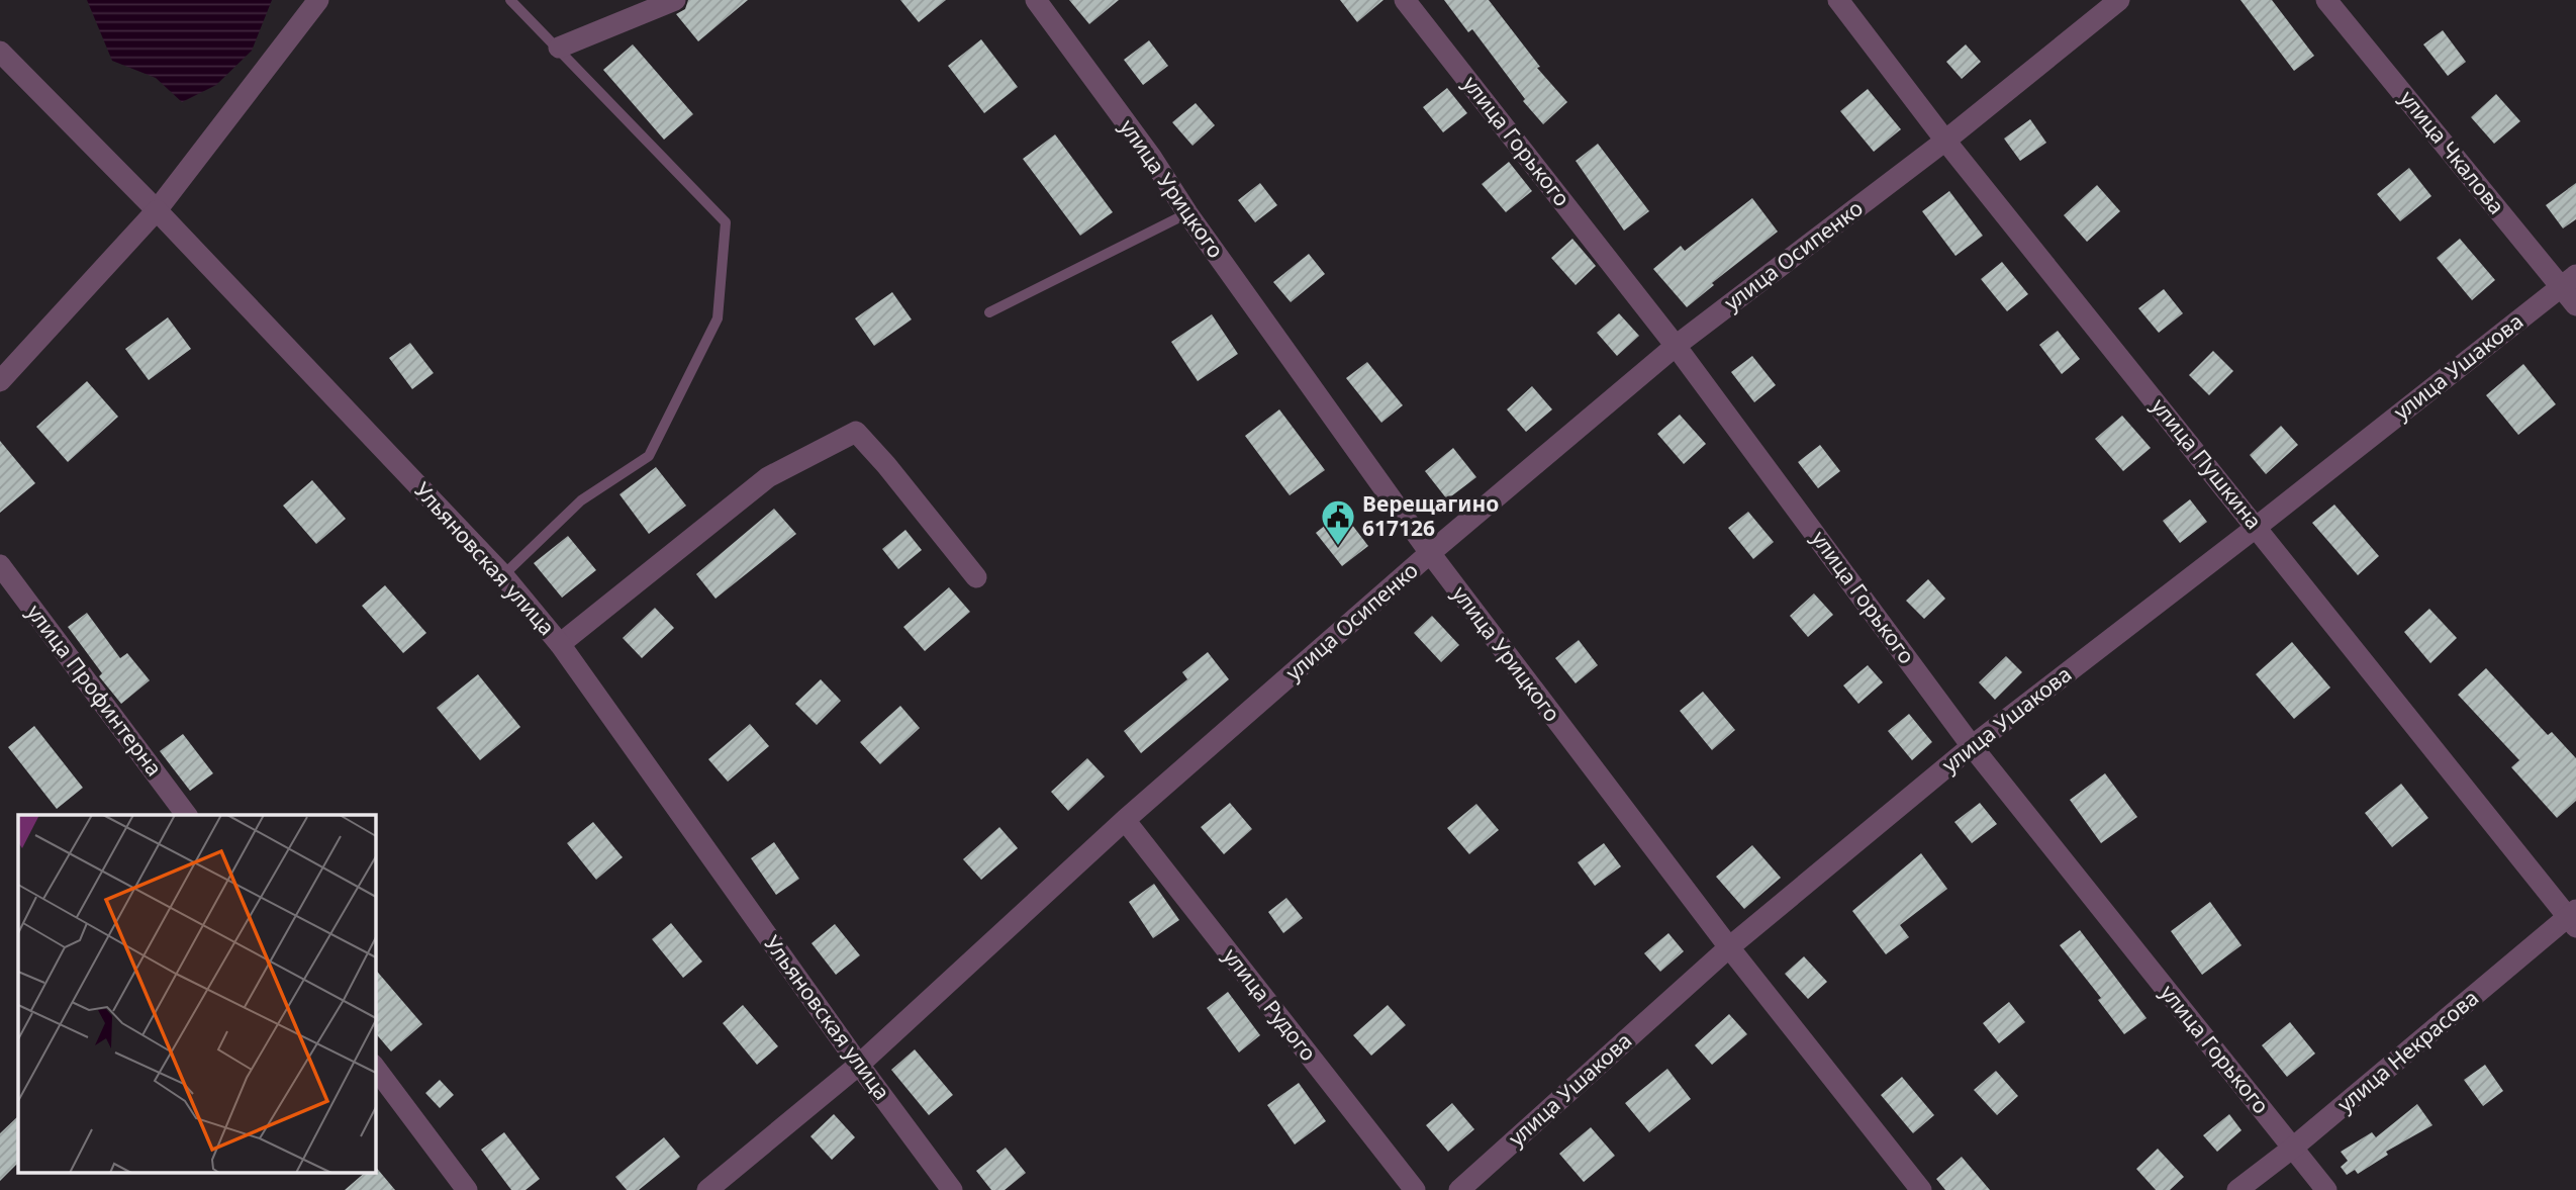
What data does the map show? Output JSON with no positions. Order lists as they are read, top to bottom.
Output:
{
  "streets": {
    "street": [
      "улица Горького",
      "улица Чкалова",
      "улица Урицкого",
      "улица Осипенко",
      "улица Ушакова",
      "улица Пушкина",
      "Ульяновская улица",
      "улица Профинтерна",
      "улица Рудого",
      "улица Некрасова"
    ]
  },
  "crossings": [
    ["улица Горького", "улица Осипенко"],
    ["улица Горького", "улица Ушакова"],
    ["улица Горького", "улица Некрасова"],
    ["улица Чкалова", "улица Ушакова"],
    ["улица Урицкого", "улица Осипенко"],
    ["улица Урицкого", "улица Ушакова"],
    ["улица Осипенко", "улица Пушкина"],
    ["улица Осипенко", "Ульяновская улица"],
    ["улица Осипенко", "улица Рудого"],
    ["улица Ушакова", "улица Пушкина"],
    ["улица Пушкина", "улица Некрасова"]
  ],
  "places": {
    "public building": ["Верещагино 617126"]
  }
}
